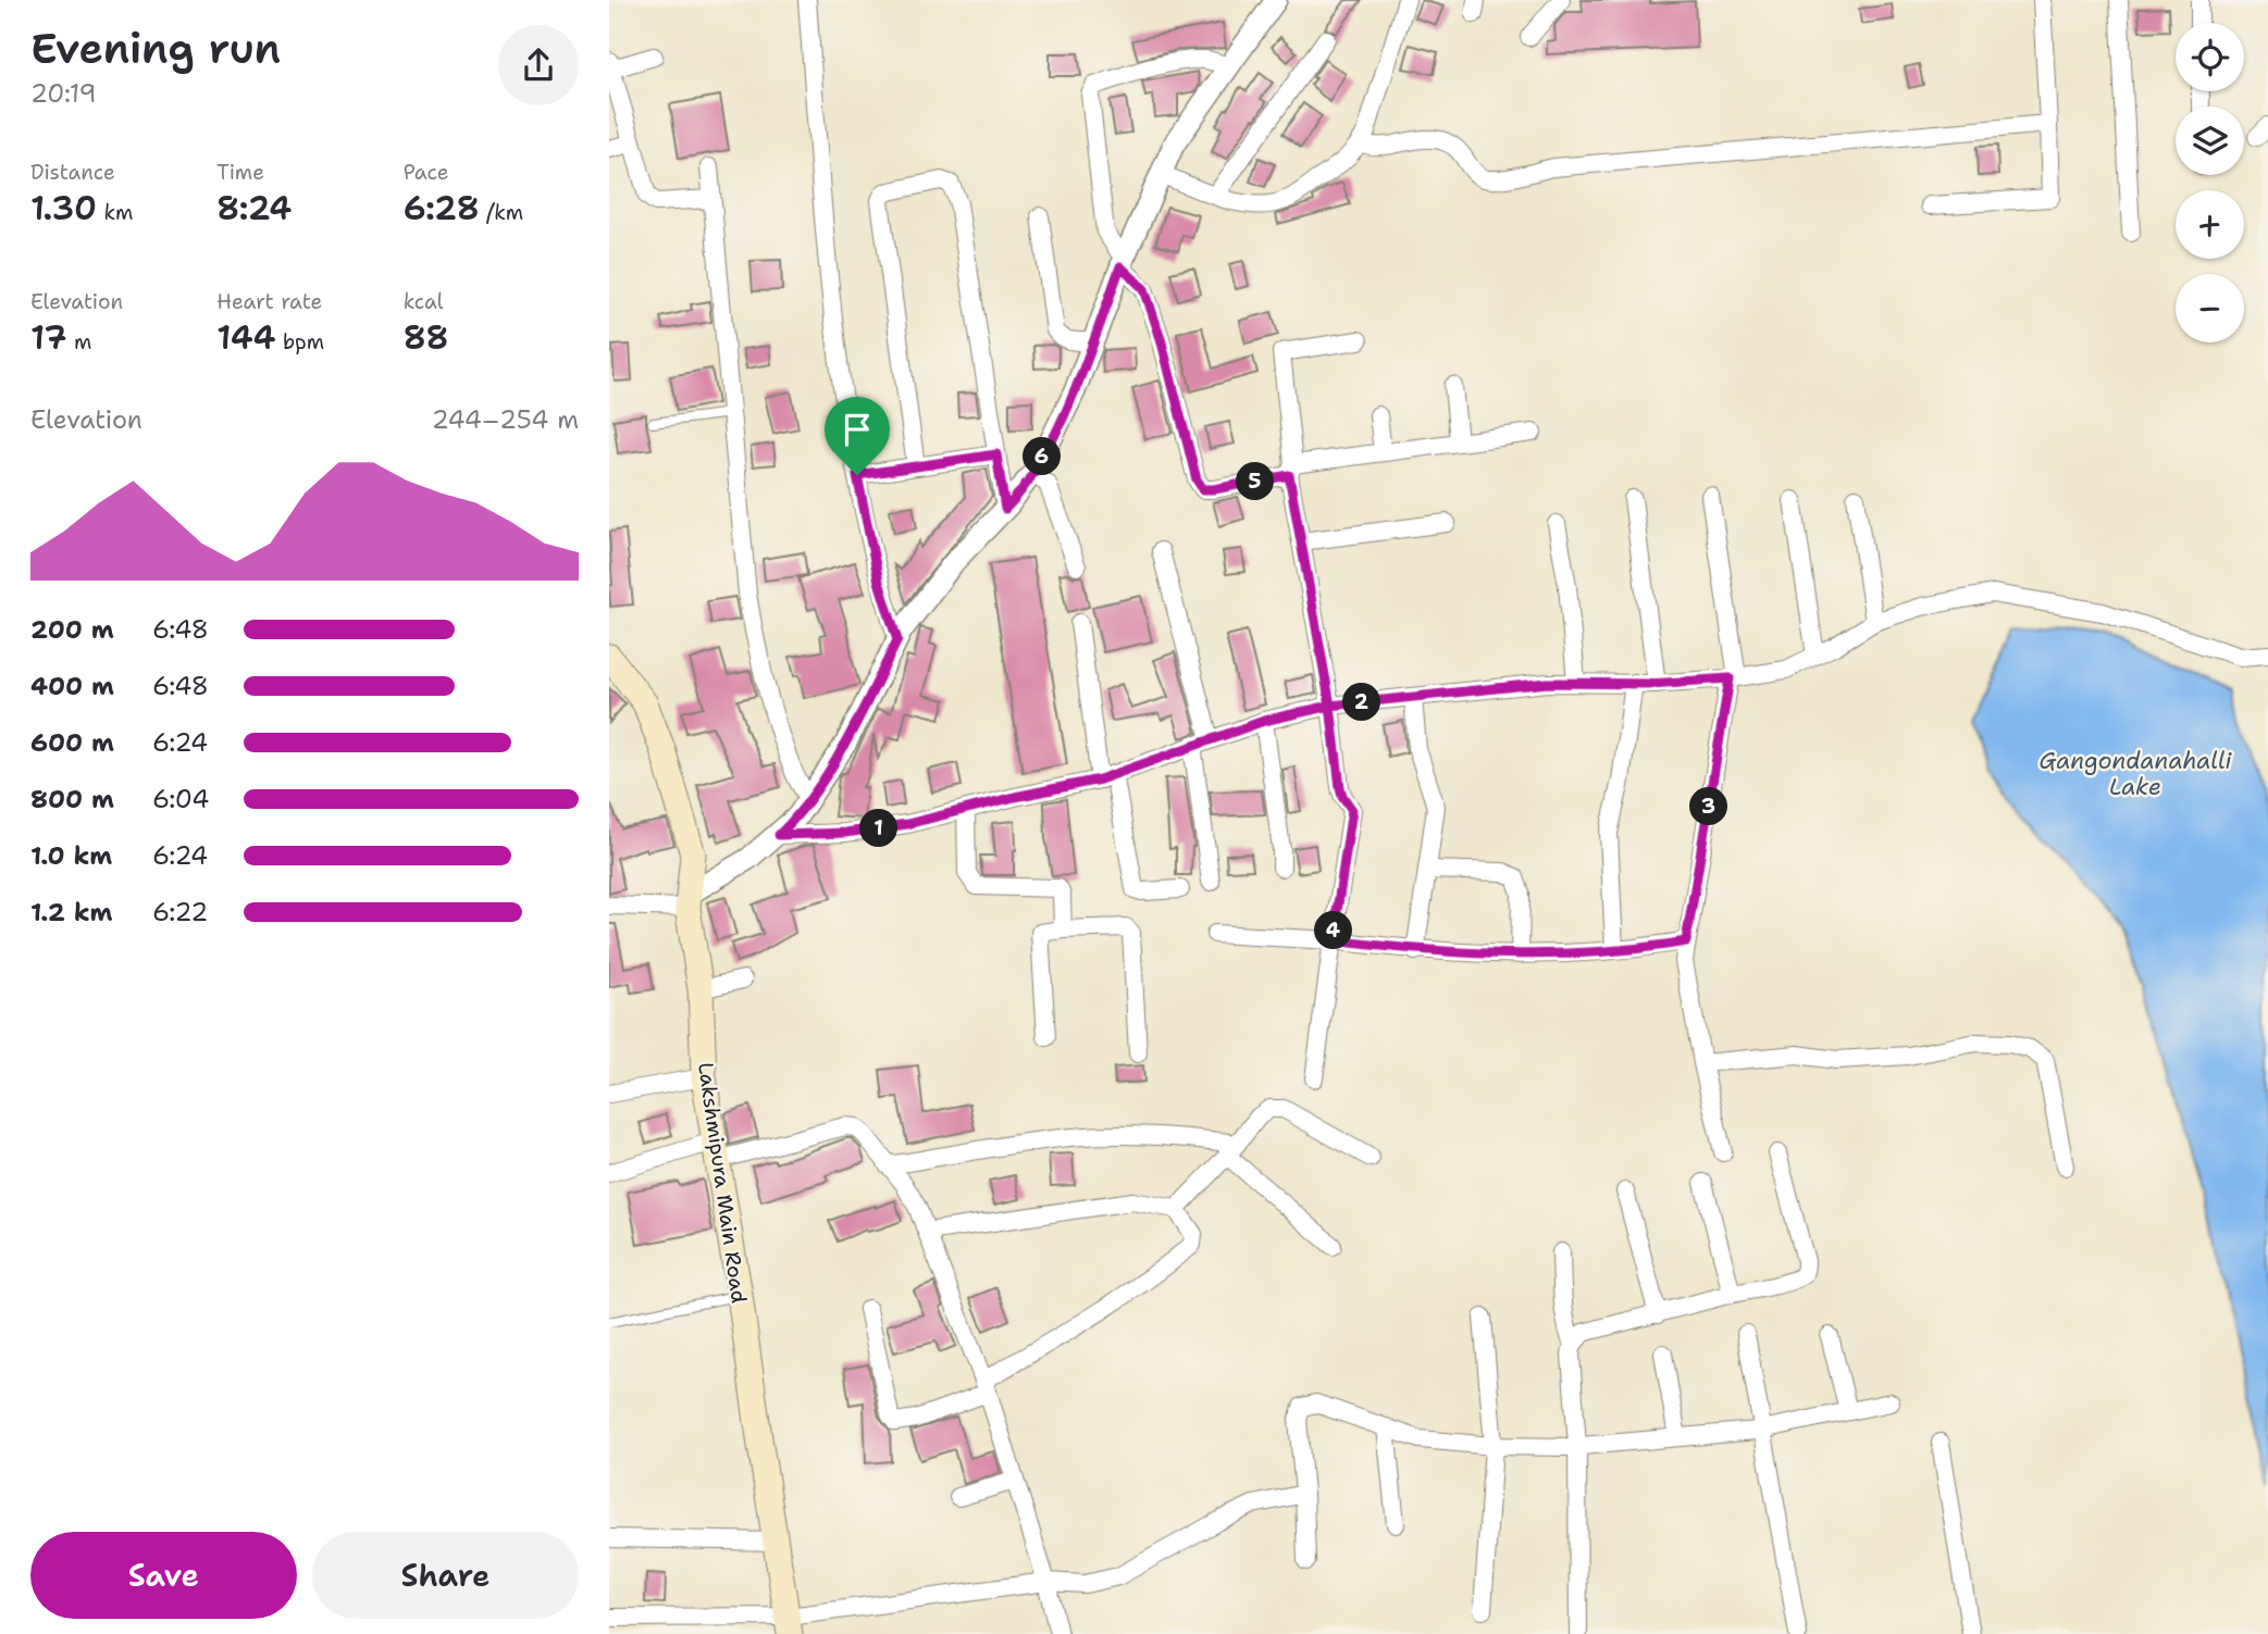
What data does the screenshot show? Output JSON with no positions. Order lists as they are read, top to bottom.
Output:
{
  "streets": {
    "main road": ["Lakshmipura Main Road"]
  },
  "water": ["Gangondanahalli Lake"],
  "page": {
    "heading": ["Evening run", "20:19"],
    "map_buttons": ["+", "−"],
    "stats": [
      ["Distance", "1.30 km"],
      ["Time", "8:24"],
      ["Pace", "6:28 /km"],
      ["Elevation", "17 m"],
      ["Heart rate", "144 bpm"],
      ["kcal", "88"]
    ],
    "chart": ["Elevation", "244–254 m"],
    "pins": [
      "6",
      "5",
      "2",
      "3",
      "1",
      "4"
    ],
    "list": [
      {
        "name": "200 m",
        "note": "6:48"
      },
      {
        "name": "400 m",
        "note": "6:48"
      },
      {
        "name": "600 m",
        "note": "6:24"
      },
      {
        "name": "800 m",
        "note": "6:04"
      },
      {
        "name": "1.0 km",
        "note": "6:24"
      },
      {
        "name": "1.2 km",
        "note": "6:22"
      }
    ],
    "buttons": ["Save", "Share"]
  }
}
